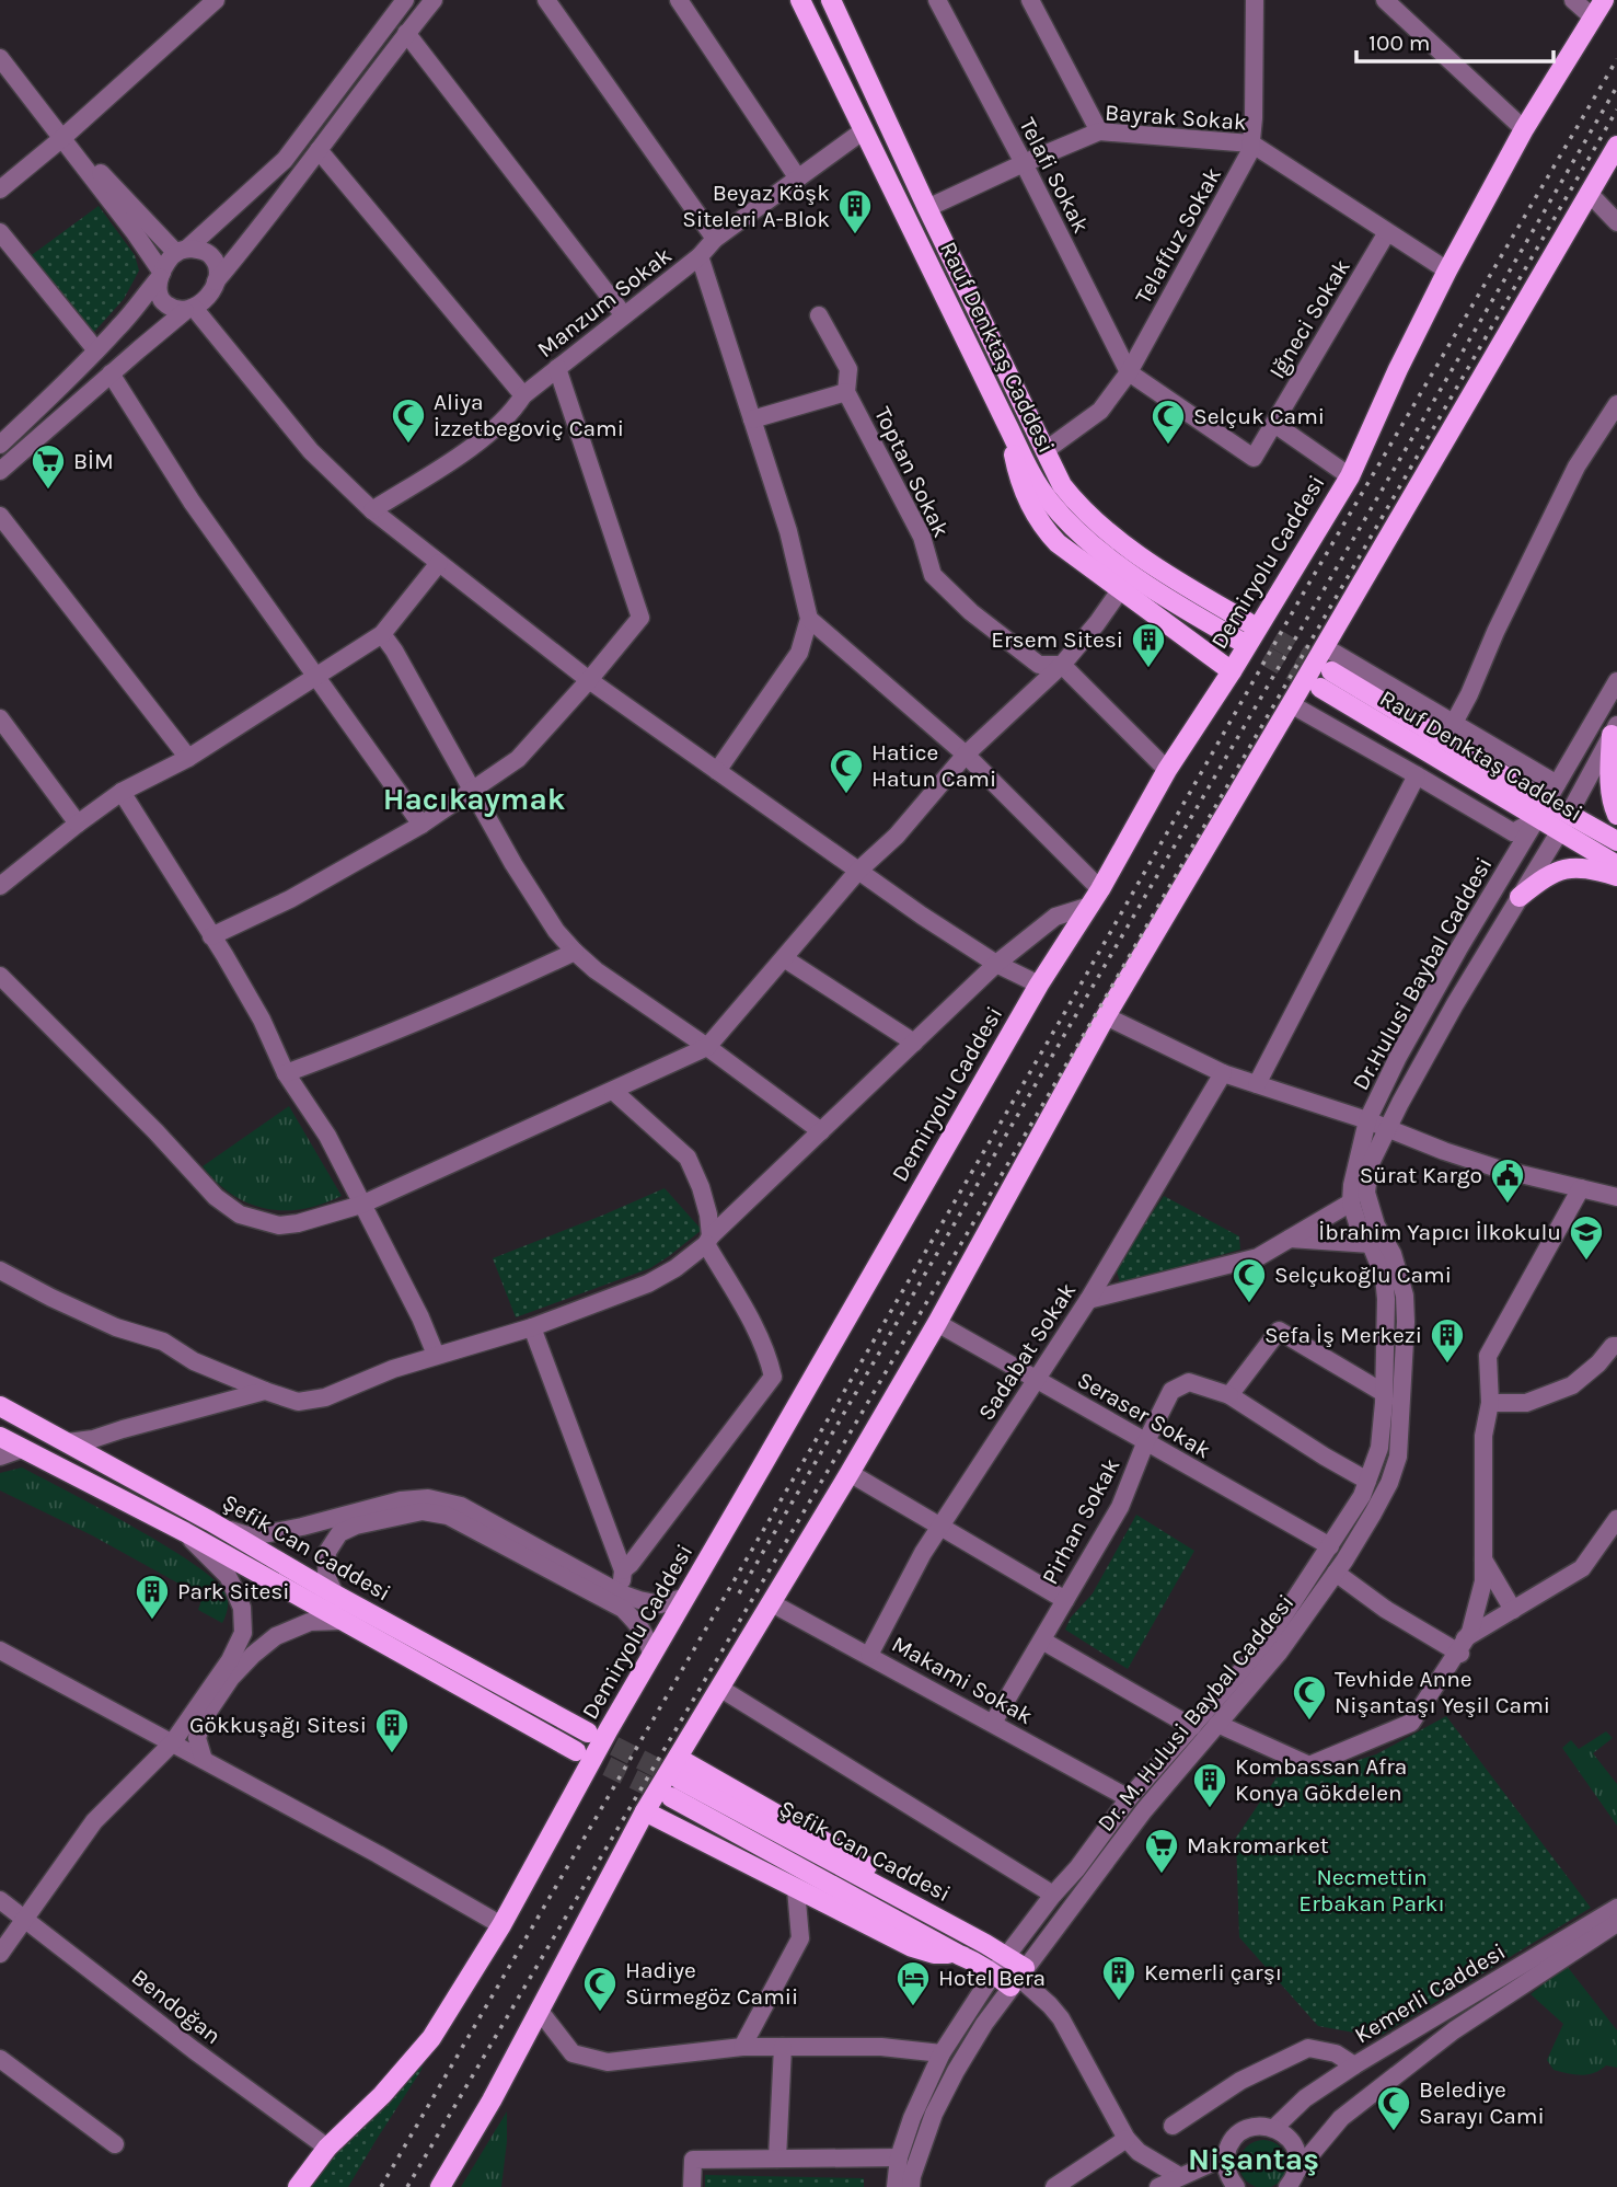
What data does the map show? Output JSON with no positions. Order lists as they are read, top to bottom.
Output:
{
  "streets": {
    "main road": ["Rauf Denktaş Caddesi", "Demiryolu Caddesi", "Şefik Can Caddesi"],
    "street": [
      "Bayrak Sokak",
      "Telafi Sokak",
      "Telaffuz Sokak",
      "Manzum Sokak",
      "Iğneci Sokak",
      "Toptan Sokak",
      "Dr.Hulusi Baybal Caddesi",
      "Sadabat Sokak",
      "Seraser Sokak",
      "Pirhan Sokak",
      "Makami Sokak",
      "Dr. M. Hulusi Baybal Caddesi",
      "Kemerli Caddesi",
      "Bendoğan"
    ]
  },
  "crossings": [
    ["Bayrak Sokak", "Telafi Sokak"],
    ["Bayrak Sokak", "Telaffuz Sokak"],
    ["Bayrak Sokak", "Iğneci Sokak"],
    ["Bayrak Sokak", "Rauf Denktaş Caddesi"],
    ["Bayrak Sokak", "Demiryolu Caddesi"],
    ["Telafi Sokak", "Telaffuz Sokak"],
    ["Telafi Sokak", "Iğneci Sokak"],
    ["Telaffuz Sokak", "Iğneci Sokak"],
    ["Telaffuz Sokak", "Rauf Denktaş Caddesi"],
    ["Manzum Sokak", "Rauf Denktaş Caddesi"],
    ["Rauf Denktaş Caddesi", "Dr.Hulusi Baybal Caddesi"],
    ["Demiryolu Caddesi", "Bendoğan"],
    ["Dr.Hulusi Baybal Caddesi", "Dr. M. Hulusi Baybal Caddesi"],
    ["Sadabat Sokak", "Seraser Sokak"],
    ["Sadabat Sokak", "Makami Sokak"],
    ["Seraser Sokak", "Pirhan Sokak"],
    ["Seraser Sokak", "Dr. M. Hulusi Baybal Caddesi"],
    ["Pirhan Sokak", "Makami Sokak"],
    ["Pirhan Sokak", "Dr. M. Hulusi Baybal Caddesi"],
    ["Şefik Can Caddesi", "Dr. M. Hulusi Baybal Caddesi"],
    ["Makami Sokak", "Dr. M. Hulusi Baybal Caddesi"]
  ],
  "districts": ["Hacıkaymak", "Nişantaş"],
  "parks": ["Necmettin Erbakan Parkı"],
  "places": {
    "building": [
      "Beyaz Köşk Siteleri A-Blok",
      "Ersem Sitesi",
      "Sefa İş Merkezi",
      "Park Sitesi",
      "Gökkuşağı Sitesi",
      "Kombassan Afra Konya Gökdelen",
      "Kemerli çarşı"
    ],
    "mosque": [
      "Aliya İzzetbegoviç Cami",
      "Selçuk Cami",
      "Hatice Hatun Cami",
      "Selçukoğlu Cami",
      "Tevhide Anne Nişantaşı Yeşil Cami",
      "Hadiye Sürmegöz Camii",
      "Belediye Sarayı Cami"
    ],
    "supermarket": ["BİM", "Makromarket"],
    "public building": ["Sürat Kargo"],
    "school or university": ["İbrahim Yapıcı İlkokulu"],
    "hotel": ["Hotel Bera"]
  },
  "scale_bar": "100 m"
}
